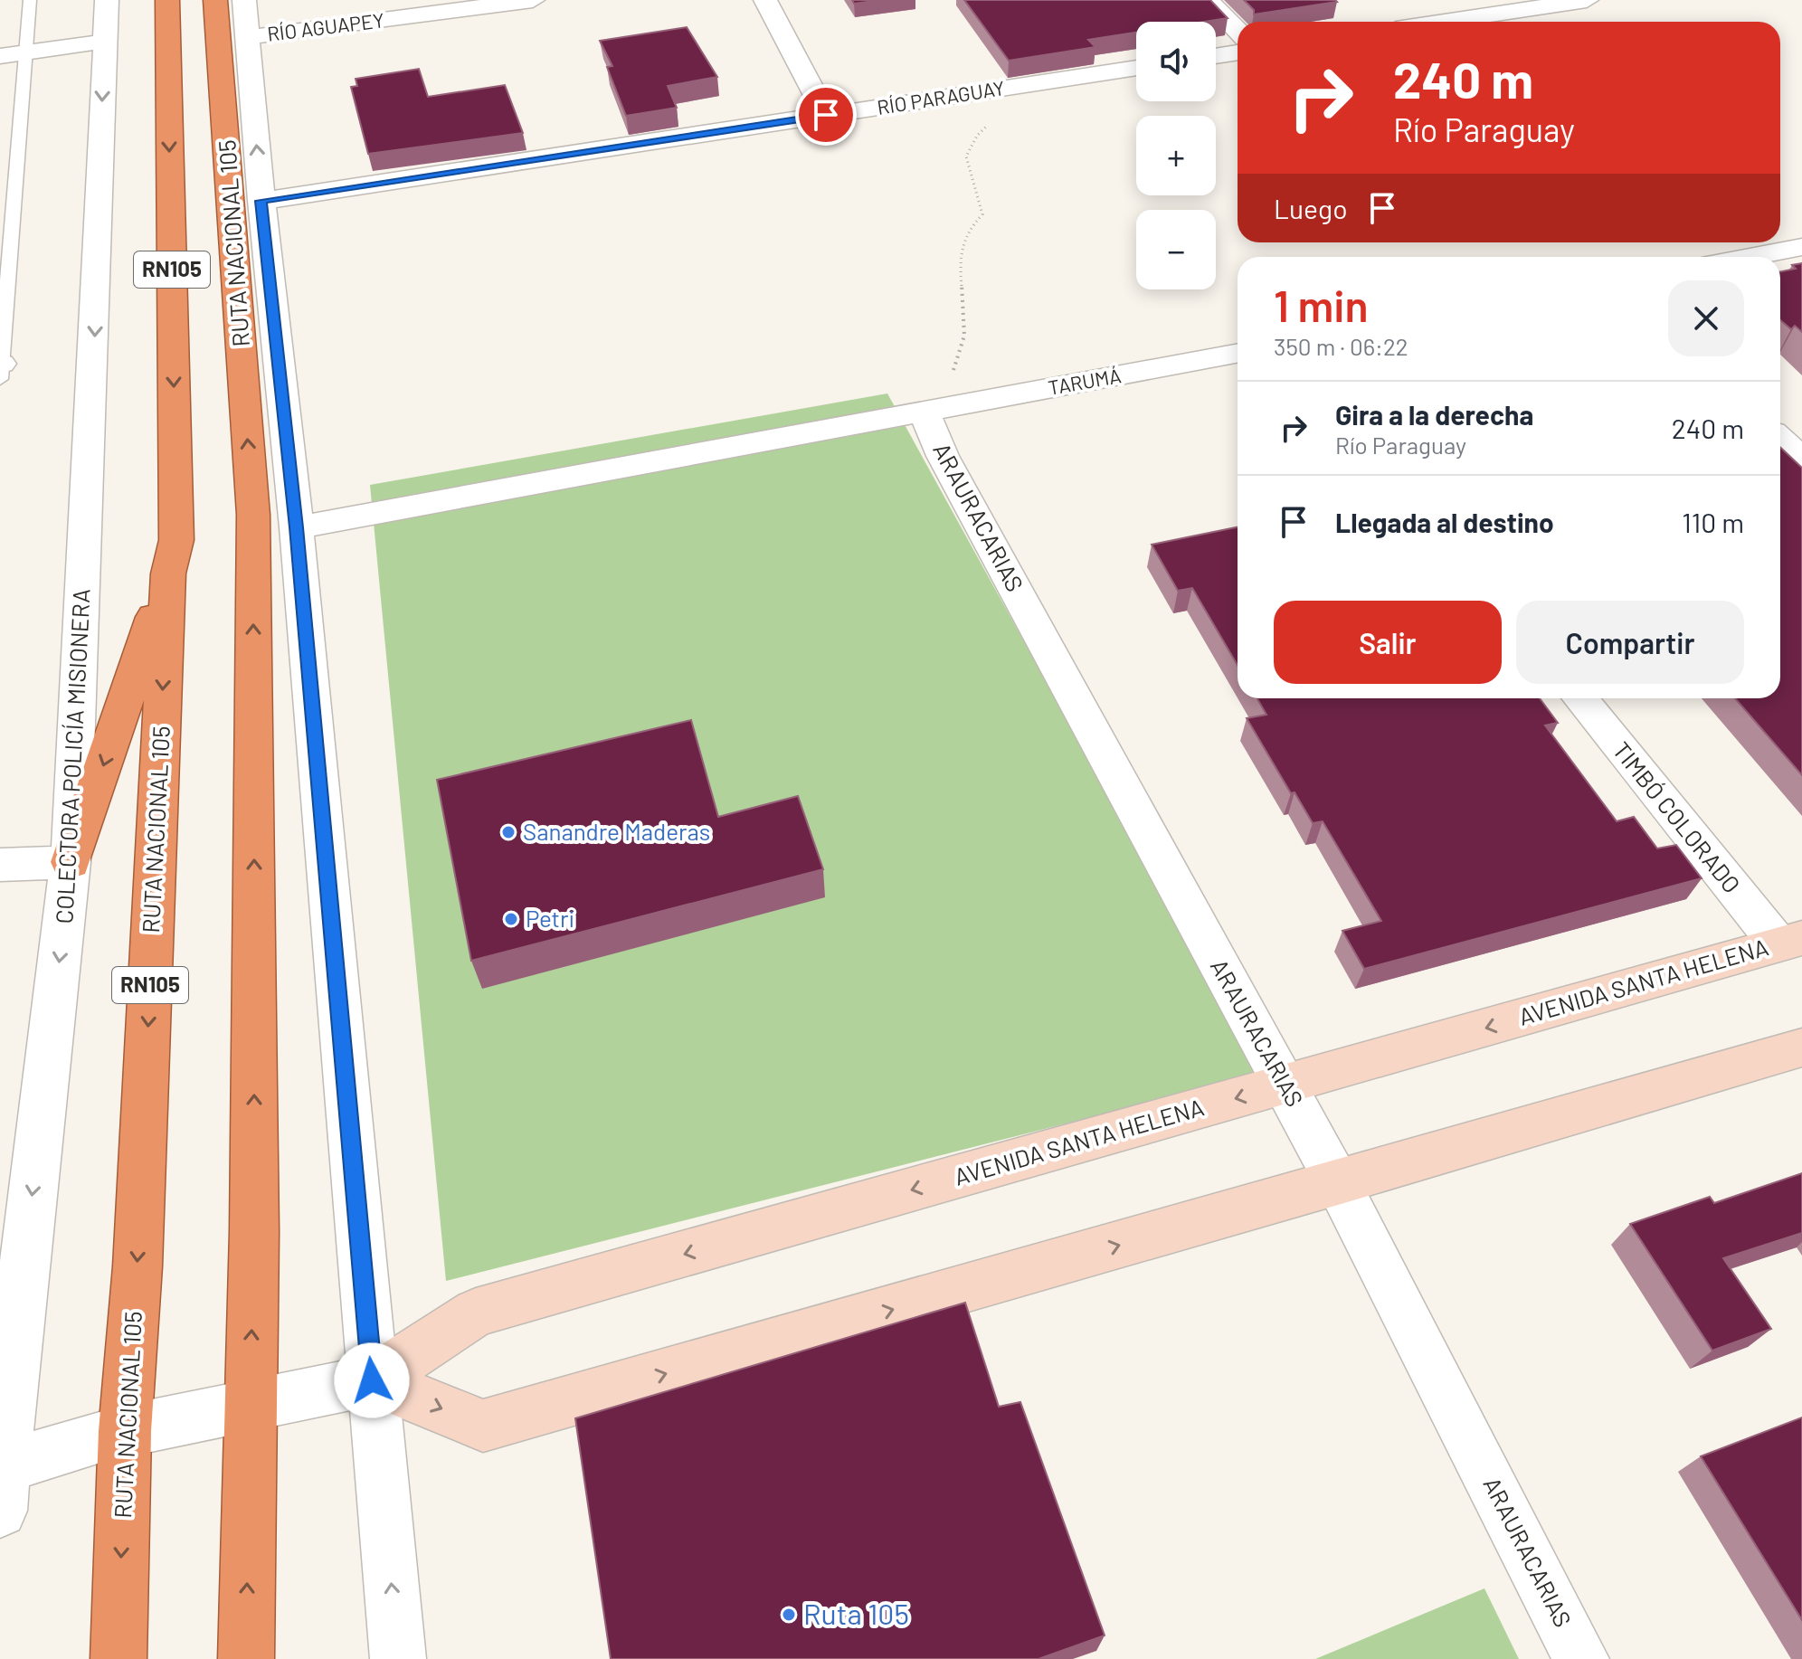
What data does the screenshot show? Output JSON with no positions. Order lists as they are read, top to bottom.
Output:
{
  "streets": {
    "highway": ["RUTA NACIONAL 105", "RN105"],
    "main road": ["AVENIDA SANTA HELENA"],
    "street": [
      "RÍO AGUAPEY",
      "RÍO PARAGUAY",
      "TARUMÁ",
      "ARAURACARIAS",
      "COLECTORA POLICÍA MISIONERA",
      "TIMBÓ COLORADO"
    ]
  },
  "crossings": [
    ["RÍO AGUAPEY", "RUTA NACIONAL 105"],
    ["RUTA NACIONAL 105", "AVENIDA SANTA HELENA"],
    ["TARUMÁ", "ARAURACARIAS"],
    ["ARAURACARIAS", "AVENIDA SANTA HELENA"],
    ["COLECTORA POLICÍA MISIONERA", "AVENIDA SANTA HELENA"],
    ["TIMBÓ COLORADO", "AVENIDA SANTA HELENA"]
  ],
  "one_way": ["AVENIDA SANTA HELENA"],
  "places": ["Sanandre Maderas", "Petri", "Ruta 105"],
  "page": {
    "map_buttons": ["+", "−"],
    "turn": ["240 m", "Río Paraguay"],
    "then": "Luego",
    "heading": ["1 min", "350 m · 06:22"],
    "list": [
      {
        "name": "Gira a la derecha",
        "note": "Río Paraguay",
        "value": "240 m"
      },
      {
        "name": "Llegada al destino",
        "value": "110 m"
      }
    ],
    "buttons": ["Salir", "Compartir"]
  }
}
